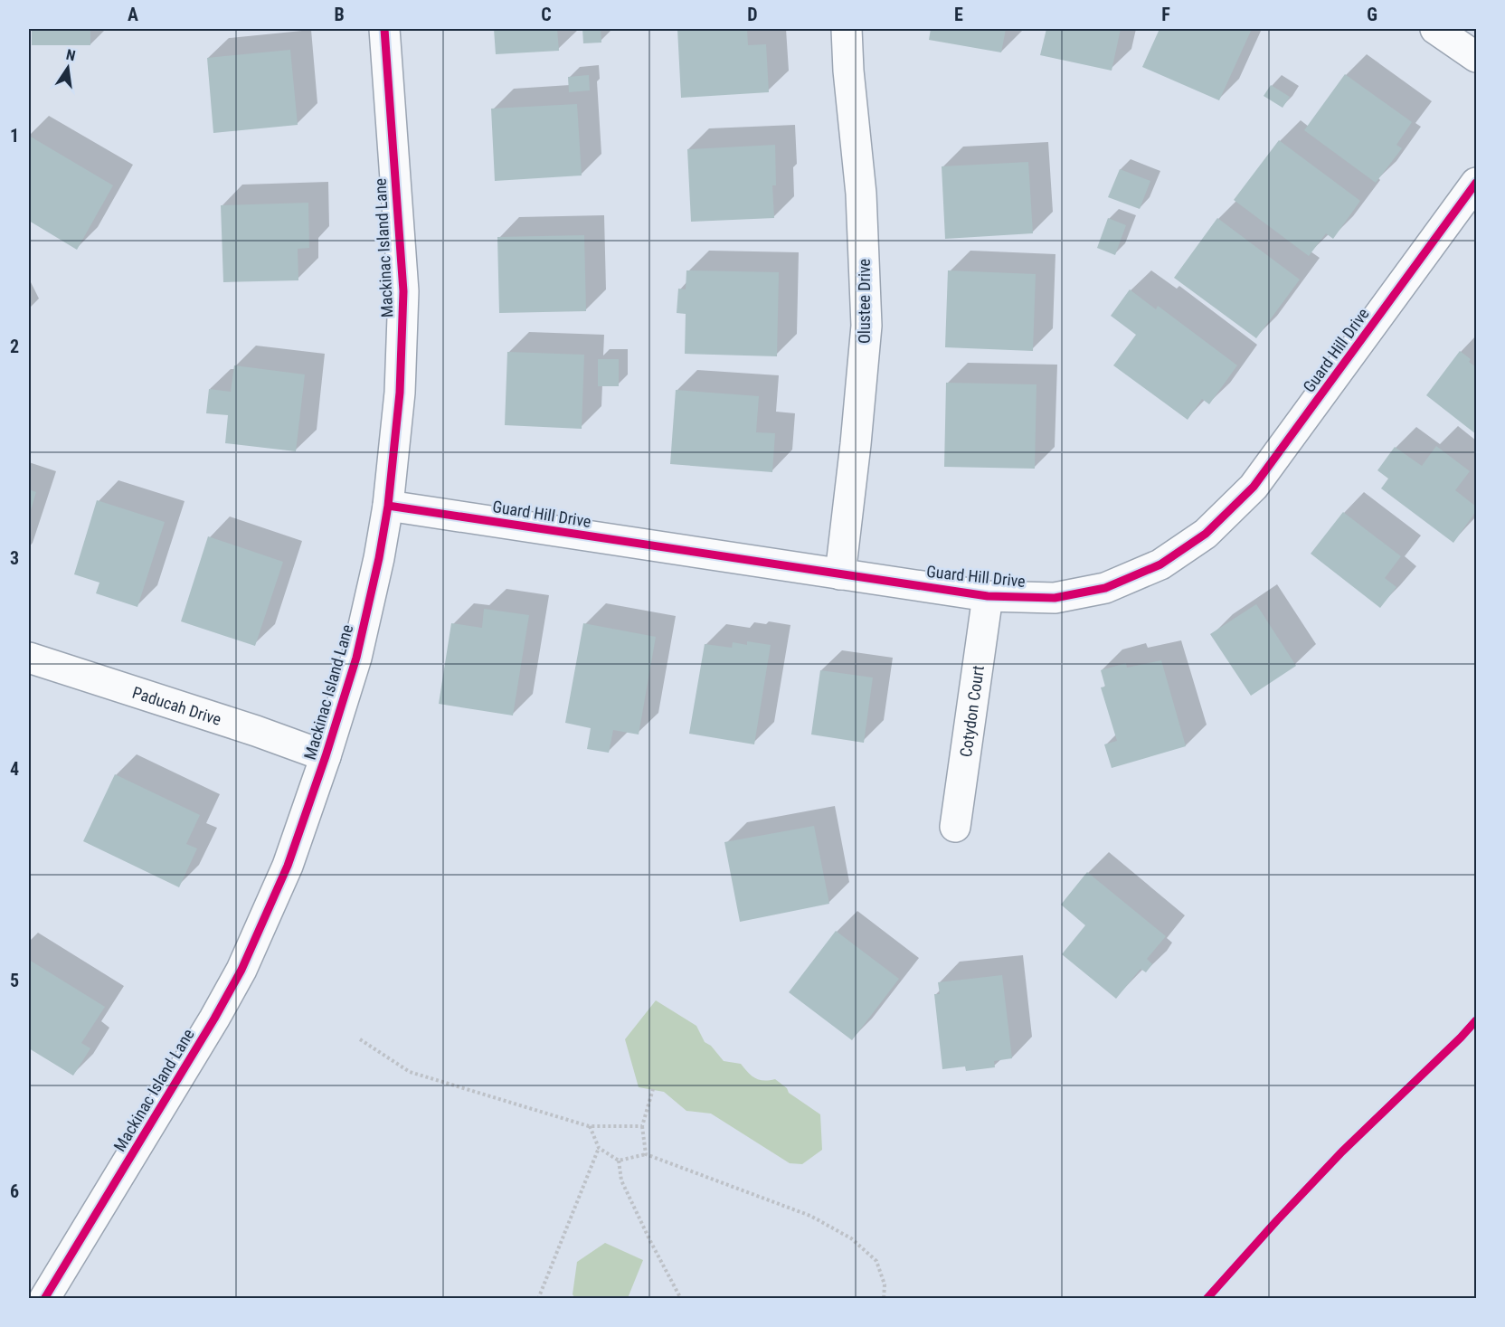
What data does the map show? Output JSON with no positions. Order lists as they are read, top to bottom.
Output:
{
  "streets": {
    "street": [
      "Mackinac Island Lane",
      "Olustee Drive",
      "Guard Hill Drive",
      "Paducah Drive",
      "Cotydon Court"
    ]
  },
  "crossings": [
    ["Mackinac Island Lane", "Guard Hill Drive"],
    ["Mackinac Island Lane", "Paducah Drive"],
    ["Olustee Drive", "Guard Hill Drive"],
    ["Guard Hill Drive", "Cotydon Court"]
  ],
  "north": "top",
  "grid": {
    "columns": [
      "A",
      "B",
      "C",
      "D",
      "E",
      "F",
      "G"
    ],
    "rows": [
      "1",
      "2",
      "3",
      "4",
      "5",
      "6"
    ]
  }
}
